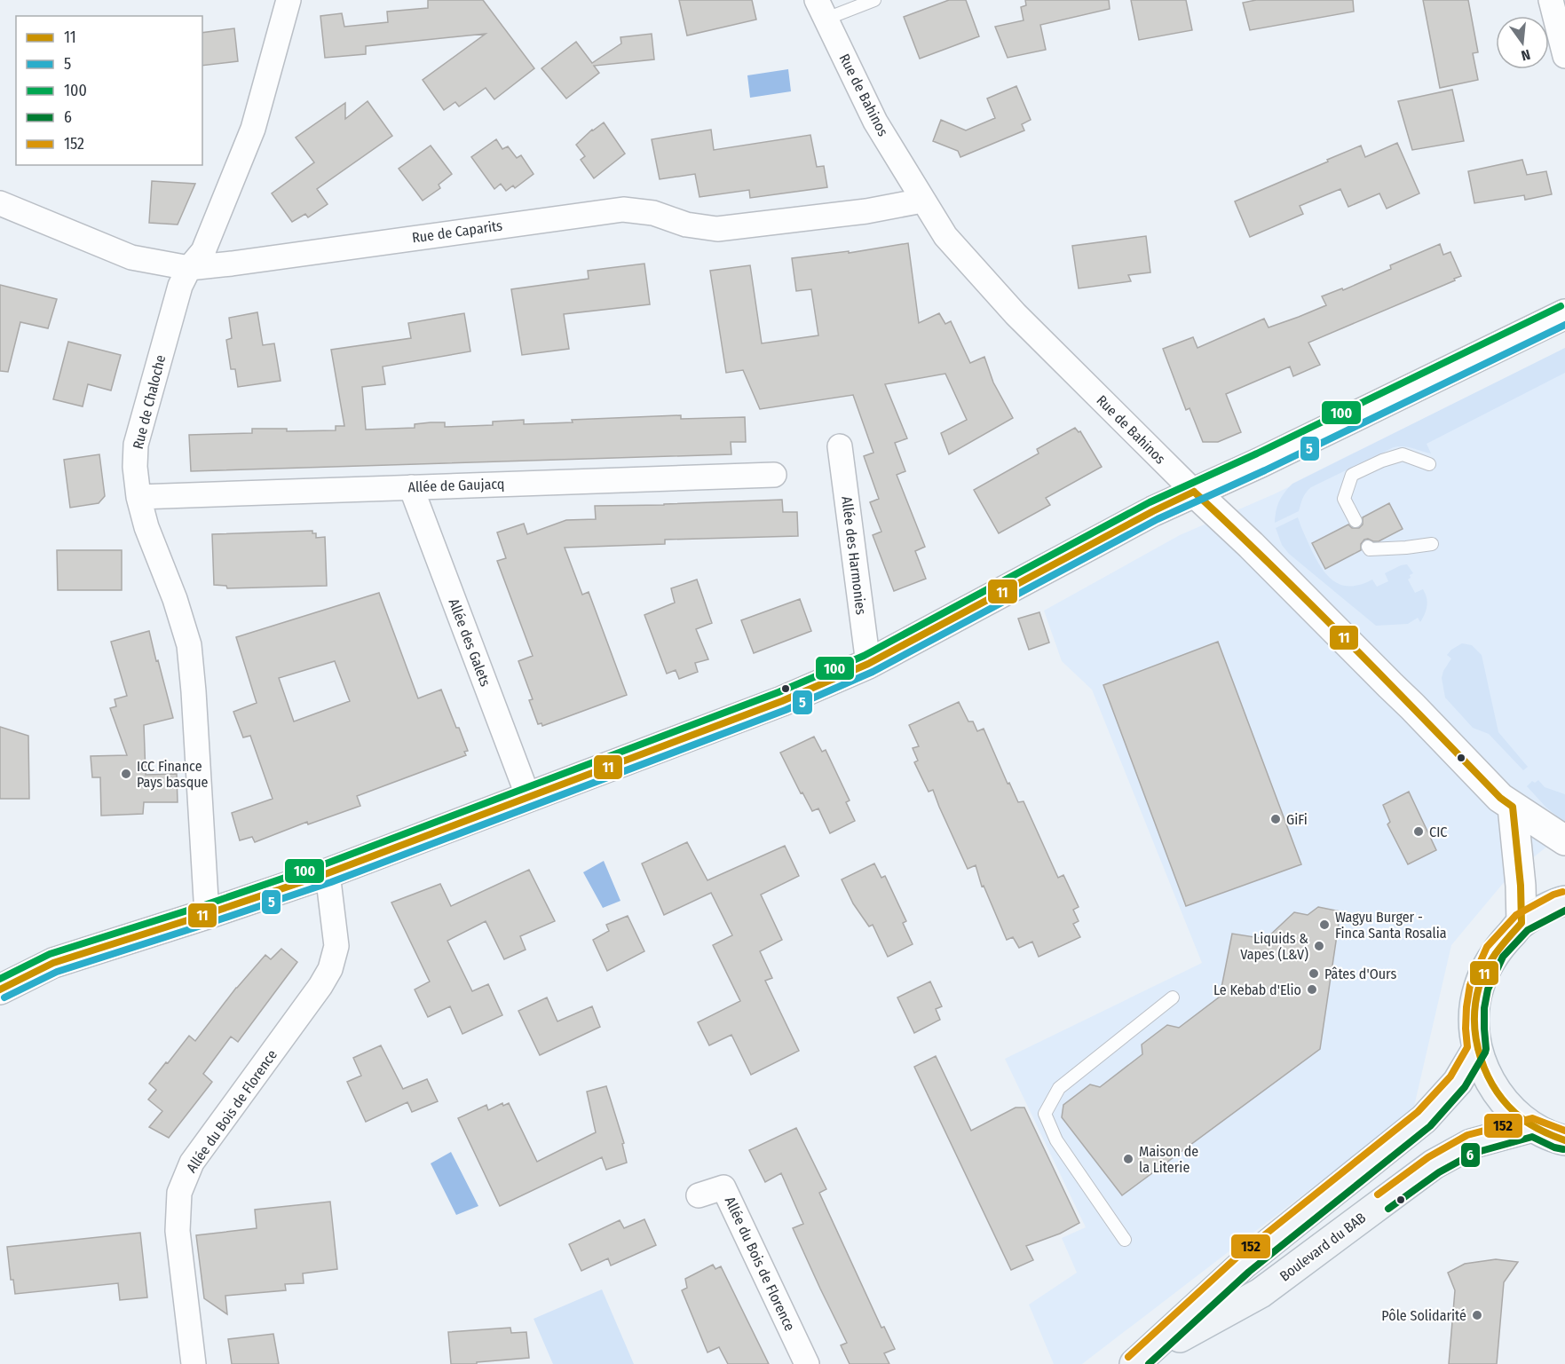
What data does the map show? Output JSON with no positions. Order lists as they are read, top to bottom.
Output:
{
  "streets": {
    "main road": ["Boulevard du BAB"],
    "street": [
      "Rue de Bahinos",
      "Rue de Caparits",
      "Rue de Chaloche",
      "Allée de Gaujacq",
      "Allée des Harmonies",
      "Allée des Galets",
      "Allée du Bois de Florence"
    ]
  },
  "crossings": [
    ["Rue de Bahinos", "Rue de Caparits"],
    ["Rue de Caparits", "Rue de Chaloche"],
    ["Rue de Chaloche", "Allée de Gaujacq"],
    ["Allée de Gaujacq", "Allée des Galets"]
  ],
  "places": [
    "ICC Finance Pays basque",
    "GiFi",
    "CIC",
    "Wagyu Burger - Finca Santa Rosalia",
    "Liquids & Vapes (L&V)",
    "Pâtes d'Ours",
    "Le Kebab d'Elio",
    "Maison de la Literie",
    "Pôle Solidarité"
  ],
  "lines": [
    "transit line 100",
    "transit line 5",
    "transit line 11",
    "transit line 152",
    "transit line 6"
  ],
  "legend": [
    "11",
    "5",
    "100",
    "6",
    "152"
  ],
  "north": "bottom"
}
